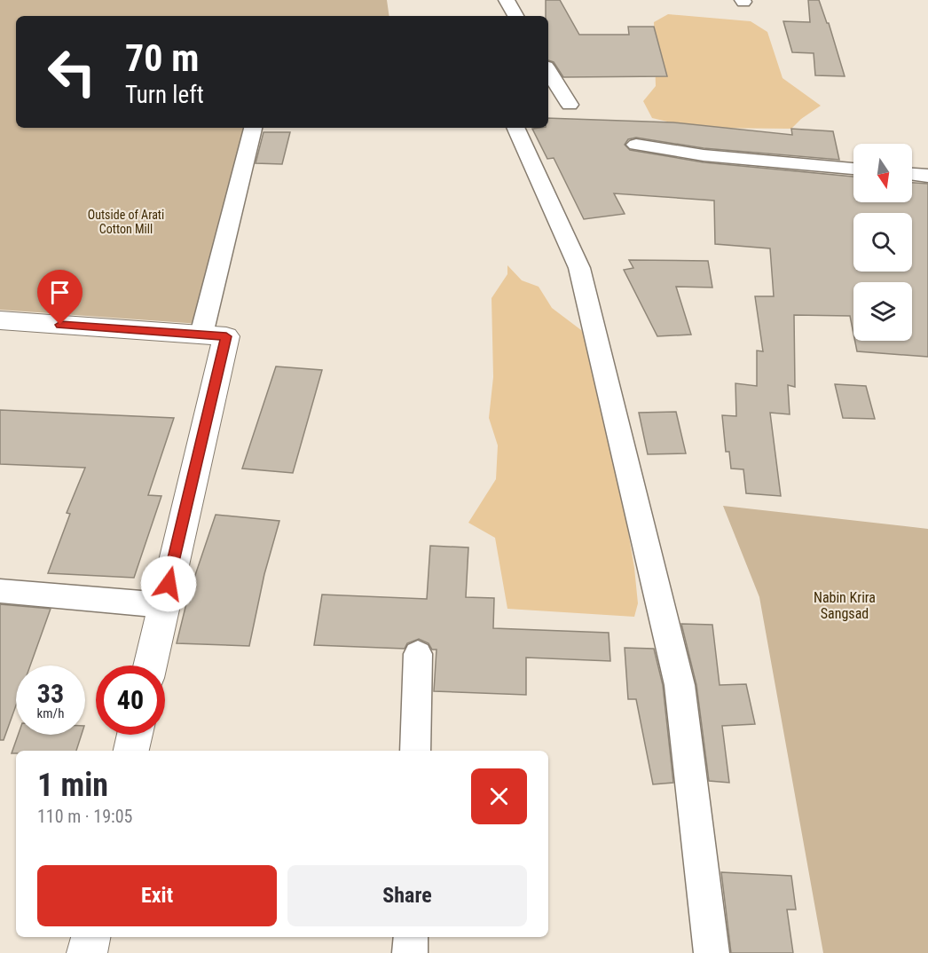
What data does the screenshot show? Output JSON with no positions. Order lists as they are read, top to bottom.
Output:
{
  "parks": ["Outside of Arati Cotton Mill", "Nabin Krira Sangsad"],
  "north": "bottom",
  "page": {
    "turn": ["70 m", "Turn left"],
    "speed": "33 km/h",
    "limit": "40",
    "heading": ["1 min", "110 m · 19:05"],
    "buttons": ["Exit", "Share"]
  }
}
